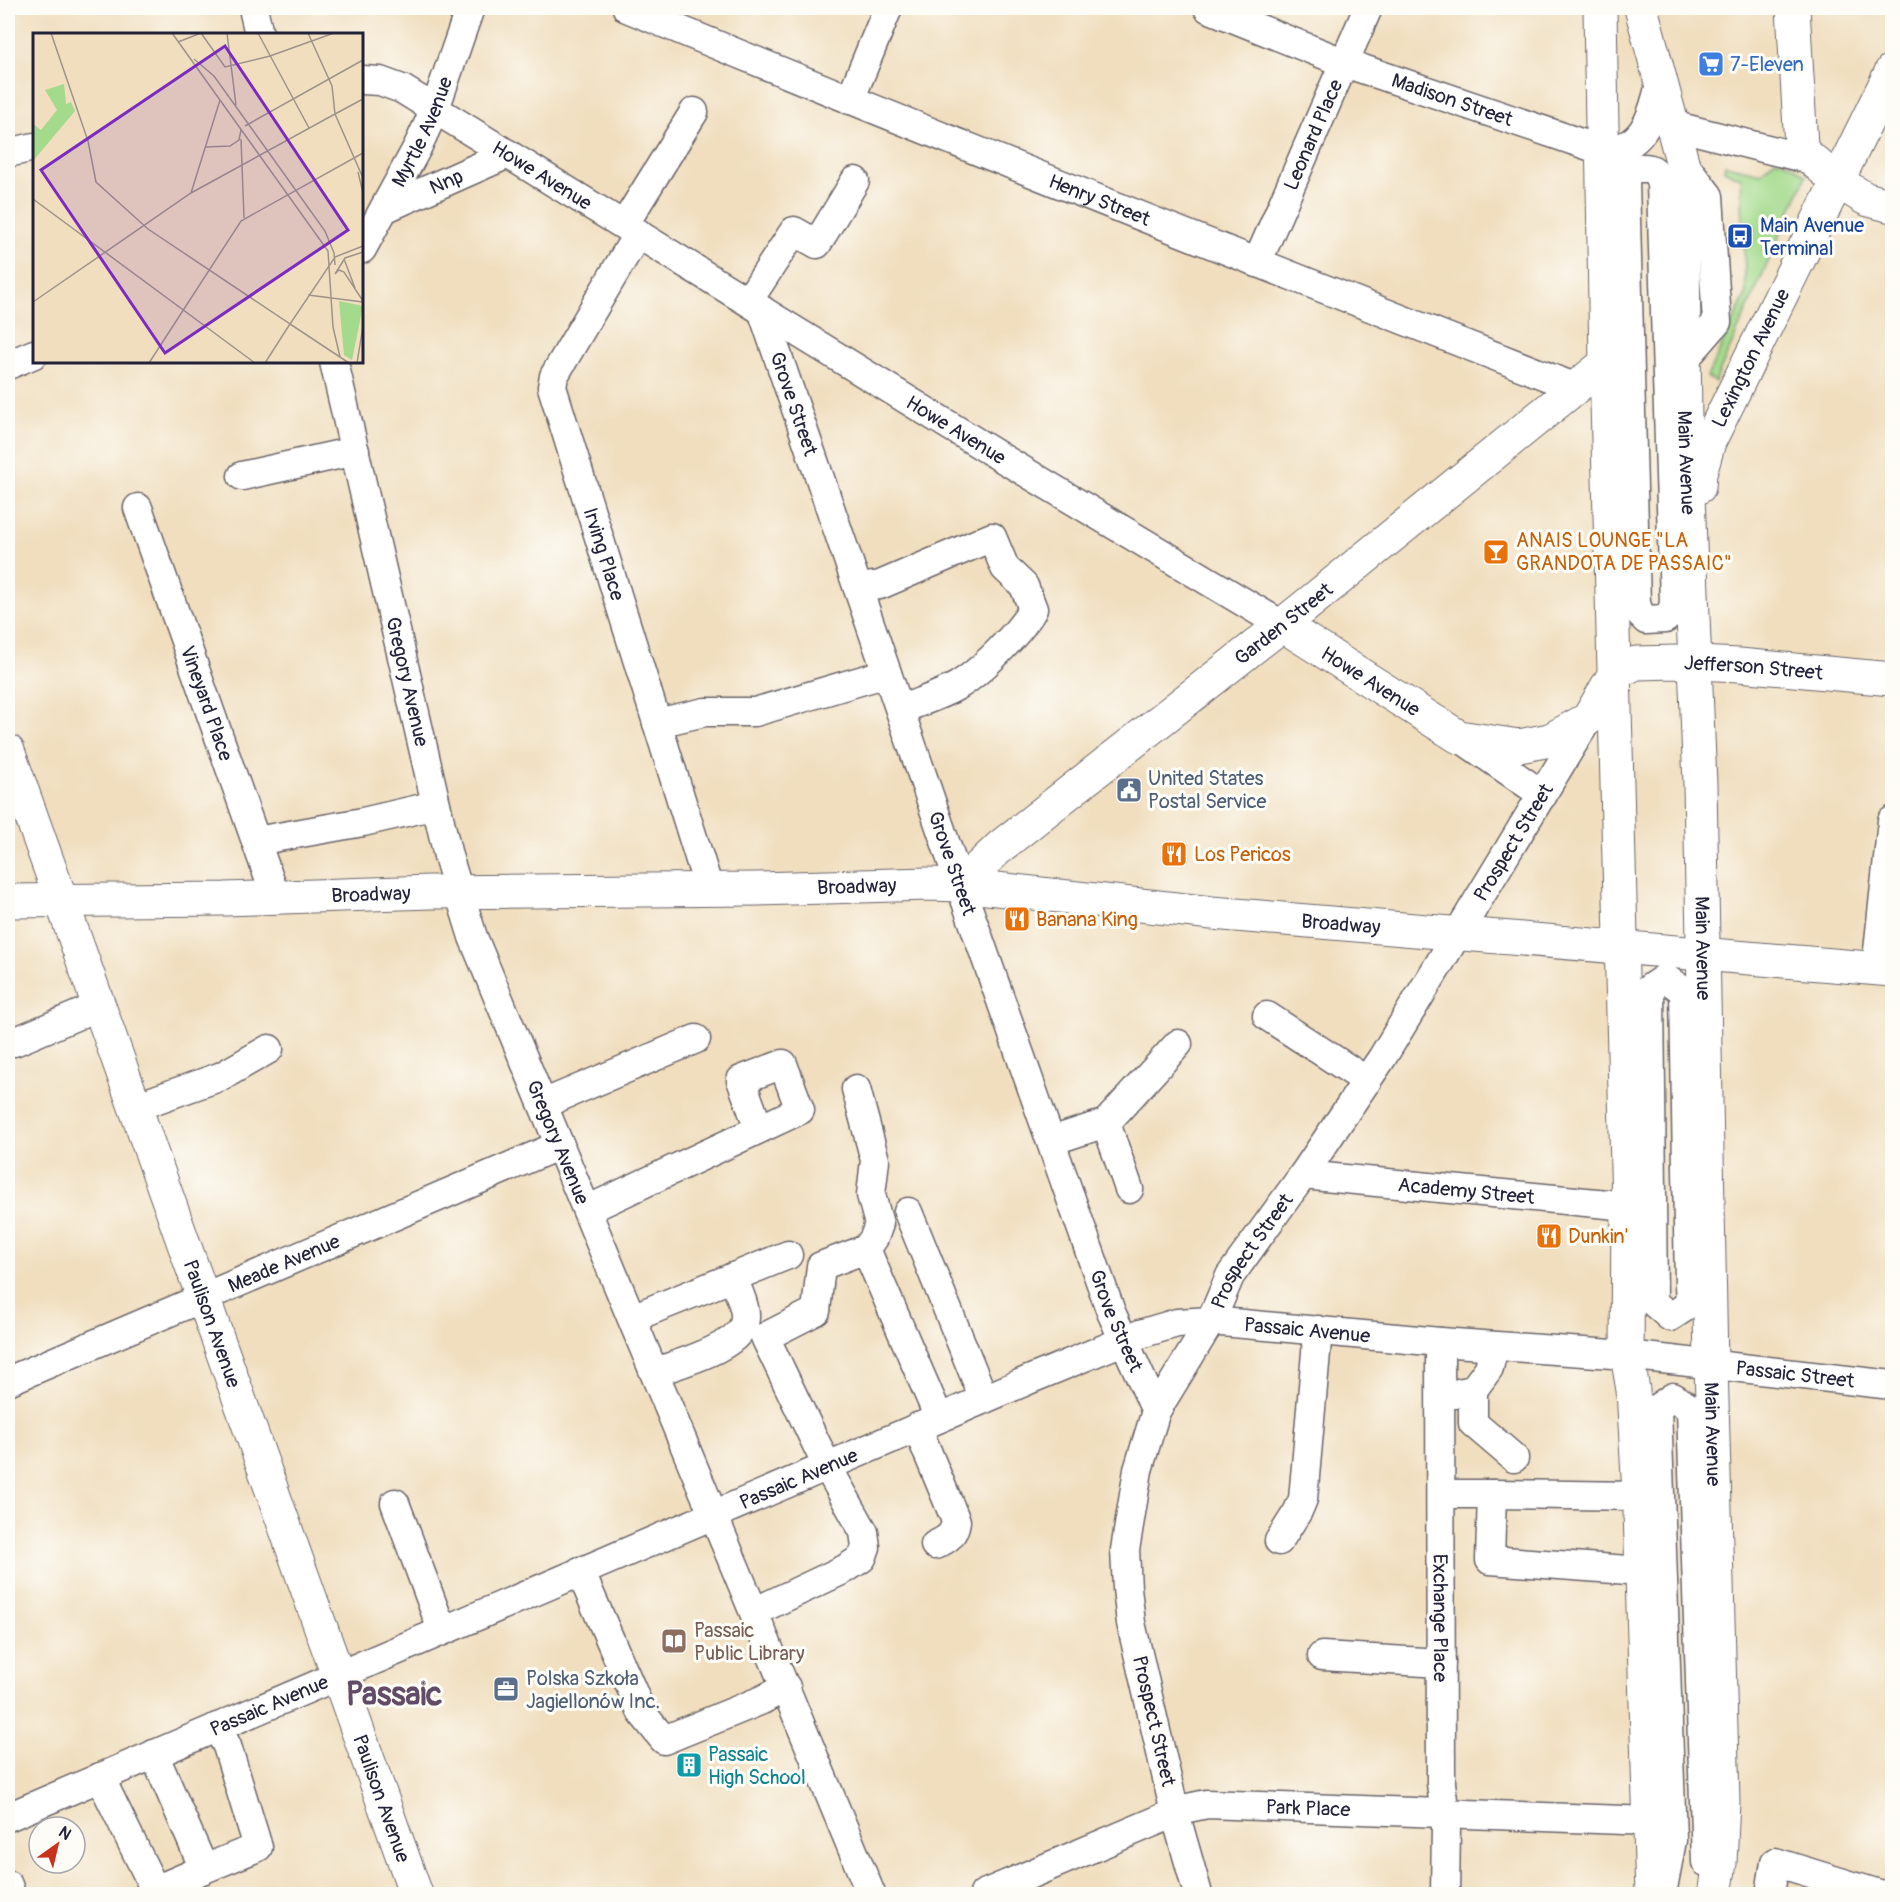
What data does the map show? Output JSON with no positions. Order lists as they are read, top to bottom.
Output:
{
  "streets": {
    "main road": [
      "Howe Avenue",
      "Lexington Avenue",
      "Main Avenue",
      "Garden Street",
      "Jefferson Street",
      "Prospect Street",
      "Broadway",
      "Paulison Avenue"
    ],
    "street": [
      "Madison Street",
      "Myrtle Avenue",
      "Leonard Place",
      "Nnp",
      "Henry Street",
      "Grove Street",
      "Irving Place",
      "Gregory Avenue",
      "Vineyard Place",
      "Academy Street",
      "Meade Avenue",
      "Passaic Avenue",
      "Passaic Street",
      "Exchange Place",
      "Park Place"
    ]
  },
  "crossings": [
    ["Madison Street", "Leonard Place"],
    ["Myrtle Avenue", "Howe Avenue"],
    ["Myrtle Avenue", "Nnp"],
    ["Leonard Place", "Henry Street"],
    ["Howe Avenue", "Nnp"],
    ["Howe Avenue", "Grove Street"],
    ["Howe Avenue", "Irving Place"],
    ["Howe Avenue", "Garden Street"],
    ["Howe Avenue", "Prospect Street"],
    ["Henry Street", "Garden Street"],
    ["Lexington Avenue", "Main Avenue"],
    ["Grove Street", "Garden Street"],
    ["Grove Street", "Prospect Street"],
    ["Grove Street", "Broadway"],
    ["Grove Street", "Passaic Avenue"],
    ["Main Avenue", "Jefferson Street"],
    ["Main Avenue", "Broadway"],
    ["Main Avenue", "Passaic Street"],
    ["Irving Place", "Broadway"],
    ["Garden Street", "Broadway"],
    ["Jefferson Street", "Prospect Street"],
    ["Gregory Avenue", "Broadway"],
    ["Gregory Avenue", "Meade Avenue"],
    ["Gregory Avenue", "Passaic Avenue"],
    ["Vineyard Place", "Broadway"],
    ["Prospect Street", "Broadway"],
    ["Prospect Street", "Academy Street"],
    ["Prospect Street", "Passaic Avenue"],
    ["Prospect Street", "Park Place"],
    ["Broadway", "Paulison Avenue"],
    ["Meade Avenue", "Paulison Avenue"],
    ["Paulison Avenue", "Passaic Avenue"],
    ["Passaic Avenue", "Passaic Street"],
    ["Passaic Avenue", "Exchange Place"],
    ["Exchange Place", "Park Place"]
  ],
  "districts": ["Passaic"],
  "places": {
    "supermarket": ["7-Eleven"],
    "bus stop": ["Main Avenue Terminal"],
    "bar": ["ANAIS LOUNGE \"LA GRANDOTA DE PASSAIC\""],
    "public building": ["United States Postal Service"],
    "restaurant": ["Los Pericos", "Banana King", "Dunkin'"],
    "library": ["Passaic Public Library"],
    "office": ["Polska Szkoła Jagiellonów Inc."],
    "building": ["Passaic High School"]
  },
  "north": "top right"
}
